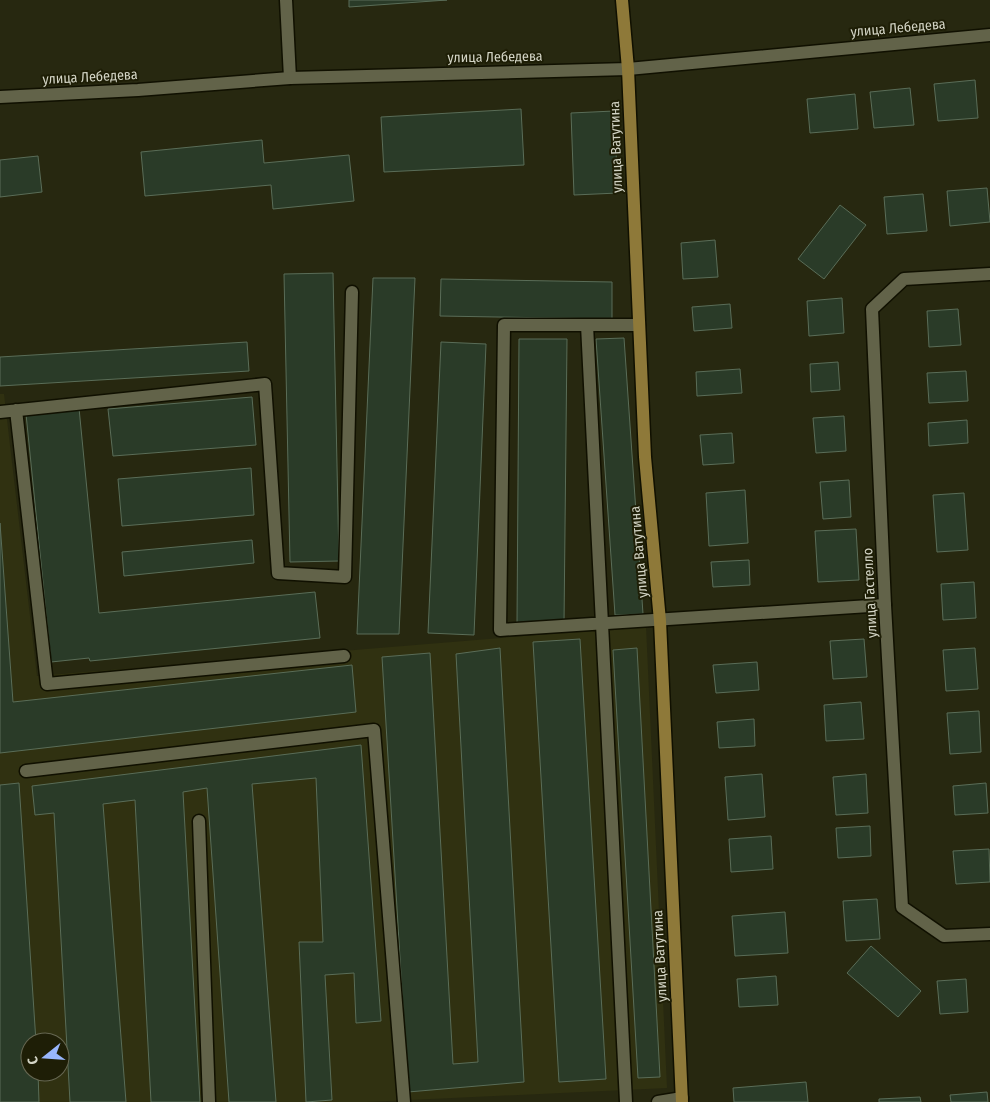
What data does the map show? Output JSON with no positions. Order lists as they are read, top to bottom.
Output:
{
  "streets": {
    "street": ["улица Лебедева", "улица Ватутина", "улица Гастелло"]
  },
  "crossings": [
    ["улица Лебедева", "улица Ватутина"]
  ],
  "north": "left"
}
